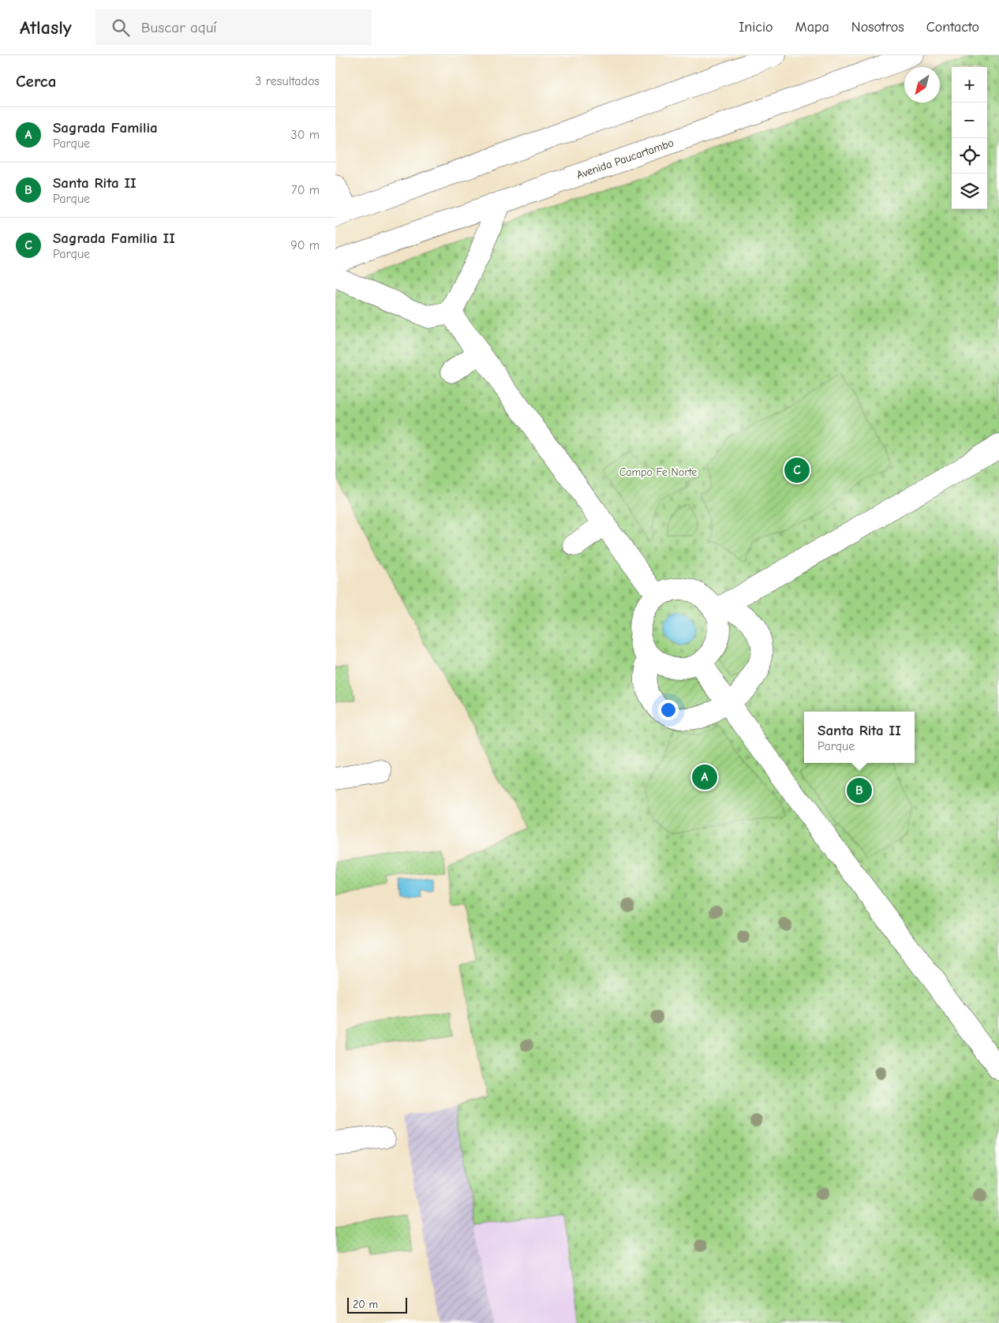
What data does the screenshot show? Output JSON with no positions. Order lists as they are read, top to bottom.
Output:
{
  "streets": {
    "main road": ["Avenida Paucartambo"]
  },
  "parks": ["Campo Fe Norte"],
  "scale_bar": "20 m",
  "north": "bottom left",
  "page": {
    "header": "Atlasly",
    "search": "Buscar aquí",
    "nav": [
      "Inicio",
      "Mapa",
      "Nosotros",
      "Contacto"
    ],
    "heading": ["Cerca", "3 resultados"],
    "map_buttons": ["+", "−"],
    "list": [
      {
        "mark": "A",
        "name": "Sagrada Familia",
        "note": "Parque",
        "value": "30 m"
      },
      {
        "mark": "B",
        "name": "Santa Rita II",
        "note": "Parque",
        "value": "70 m"
      },
      {
        "mark": "C",
        "name": "Sagrada Familia II",
        "note": "Parque",
        "value": "90 m"
      }
    ],
    "pins": ["C", "A", "B"],
    "popup": ["Santa Rita II", "Parque"],
    "scale": "20 m"
  }
}
